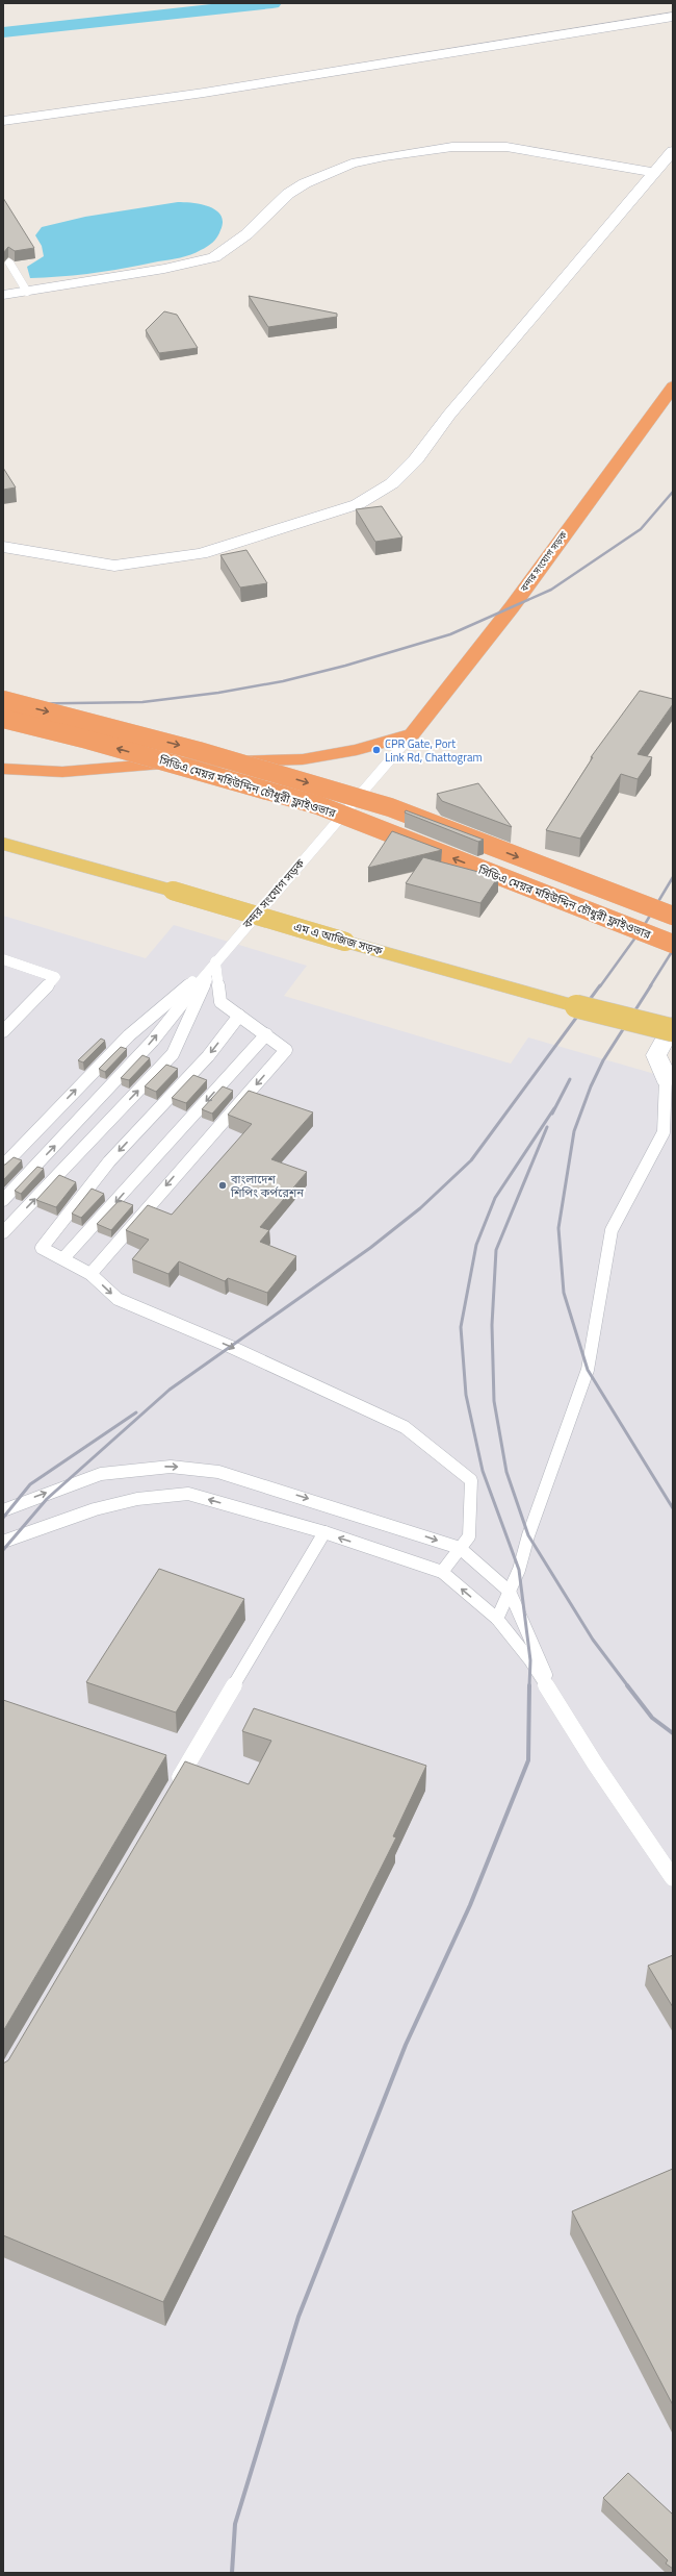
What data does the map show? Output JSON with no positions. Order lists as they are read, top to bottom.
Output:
{
  "streets": {
    "highway": ["বন্দর সংযোগ সড়ক", "সিডিএ মেয়র মহিউদ্দিন চৌধুরী ফ্লাইওভার"],
    "main road": ["এম এ আজিজ সড়ক"]
  },
  "places": ["CPR Gate, Port Link Rd, Chattogram", "বাংলাদেশ শিপিং কর্পরেশন"]
}
